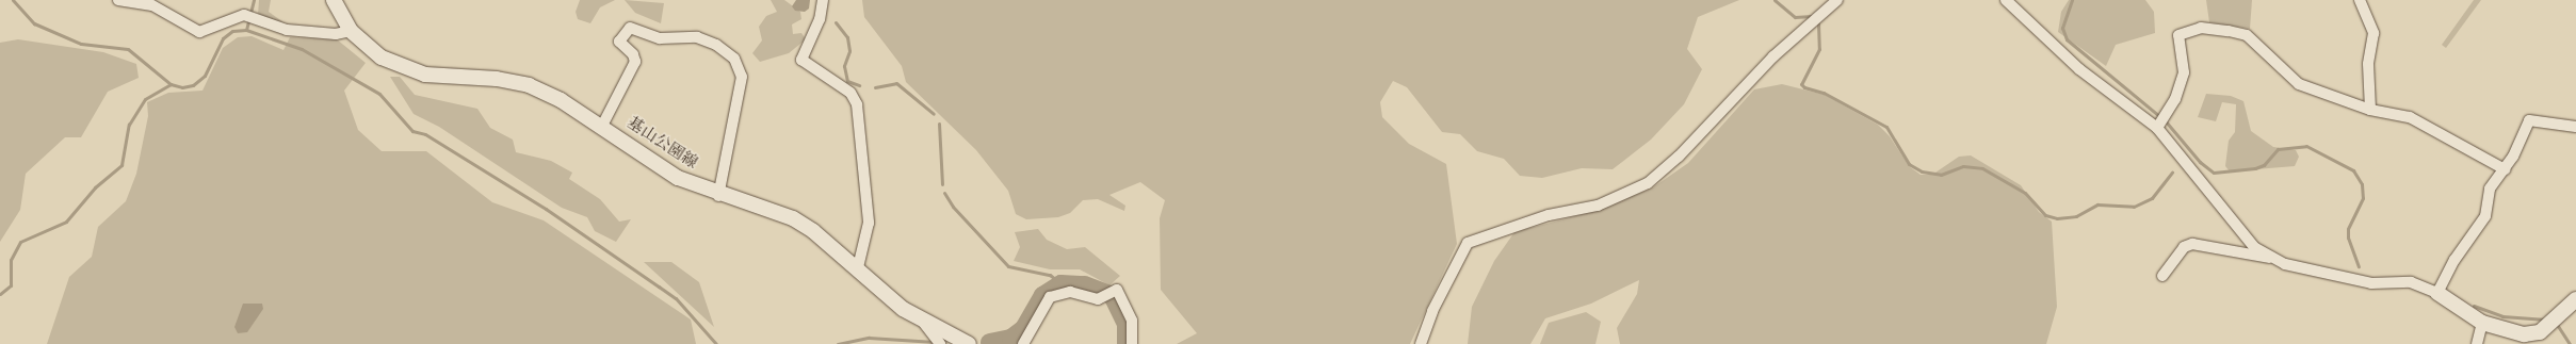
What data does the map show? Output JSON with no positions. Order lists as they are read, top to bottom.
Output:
{
  "streets": {
    "main road": ["基山公園線"]
  }
}
